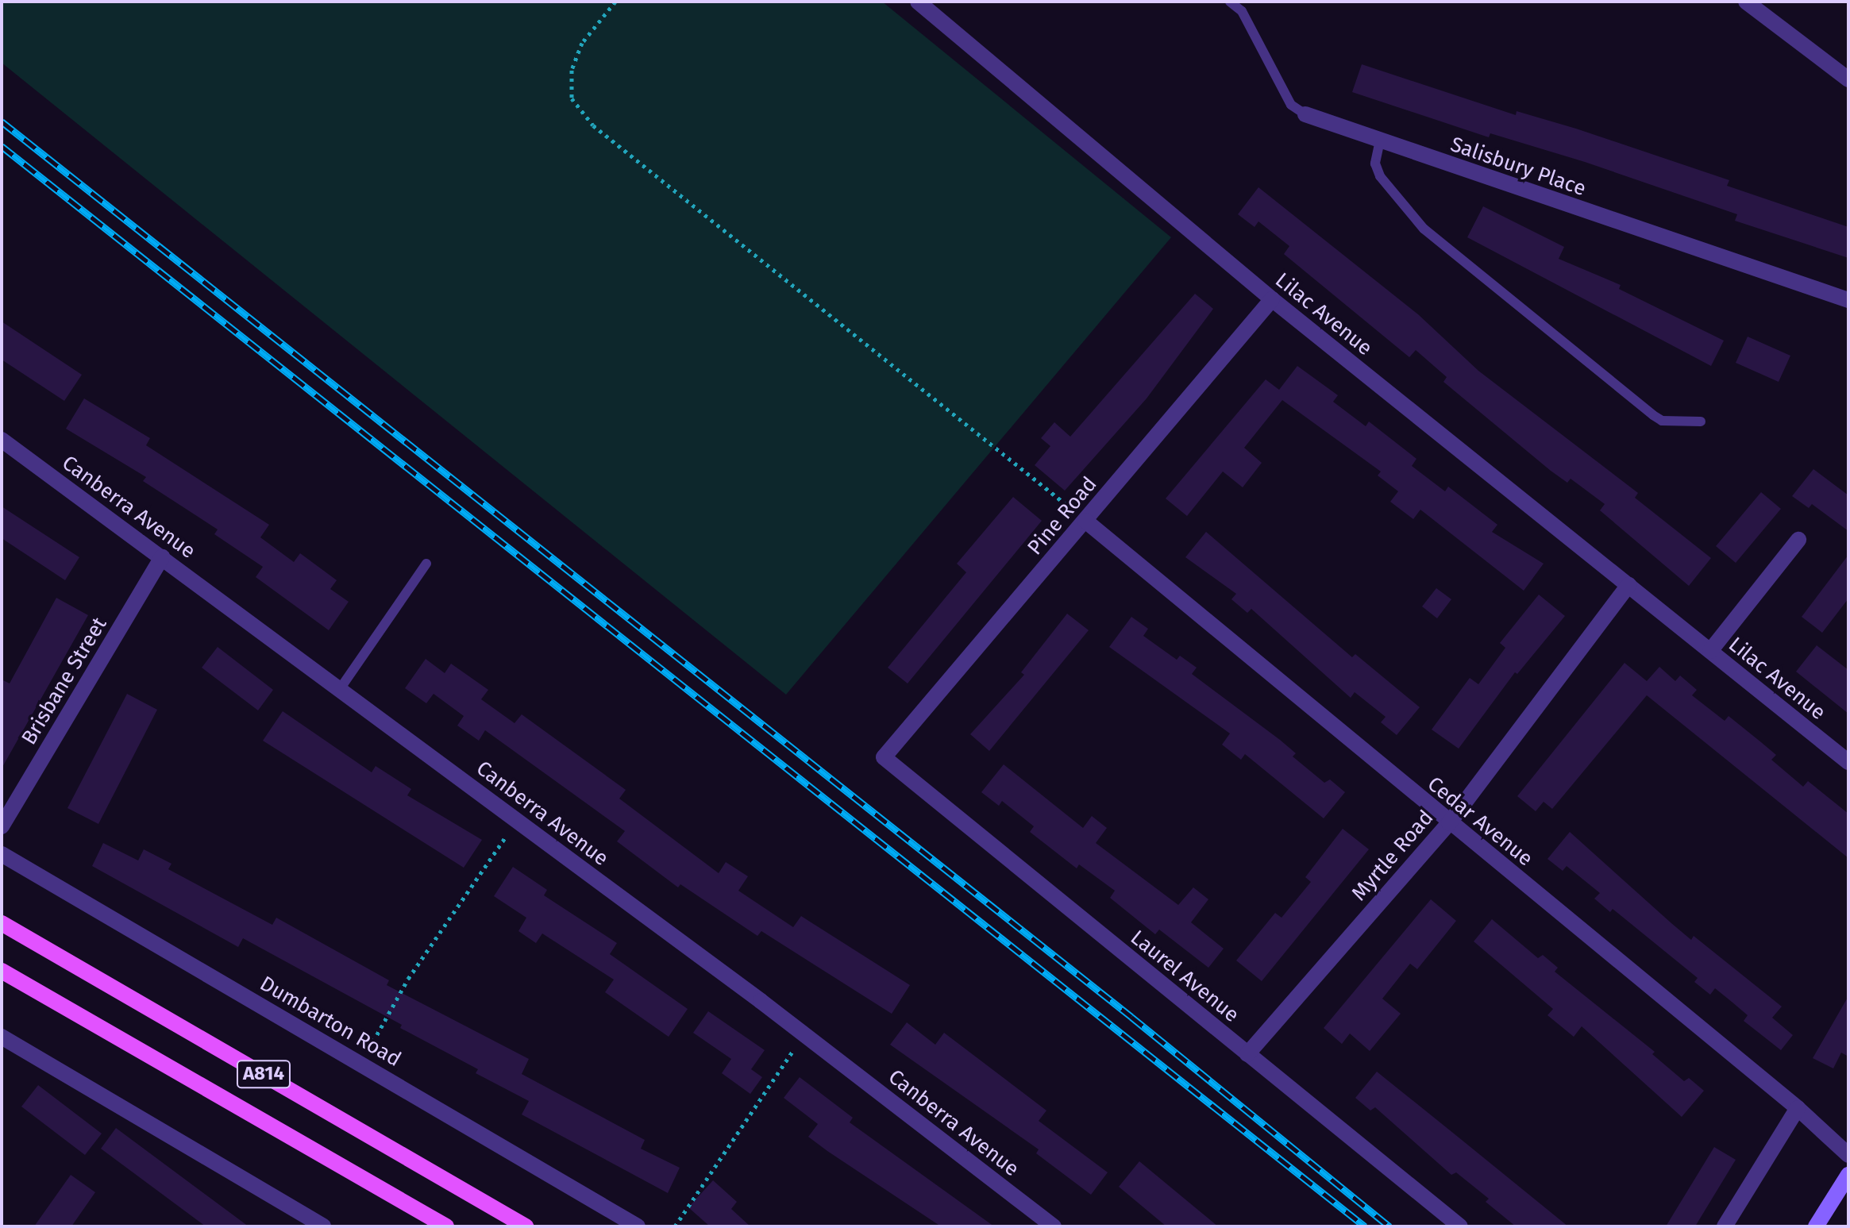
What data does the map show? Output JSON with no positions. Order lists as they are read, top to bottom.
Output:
{
  "streets": {
    "main road": ["A814"],
    "street": [
      "Salisbury Place",
      "Lilac Avenue",
      "Canberra Avenue",
      "Pine Road",
      "Brisbane Street",
      "Cedar Avenue",
      "Myrtle Road",
      "Laurel Avenue",
      "Dumbarton Road"
    ]
  },
  "crossings": [
    ["Lilac Avenue", "Pine Road"],
    ["Lilac Avenue", "Myrtle Road"],
    ["Canberra Avenue", "Brisbane Street"],
    ["Pine Road", "Cedar Avenue"],
    ["Pine Road", "Laurel Avenue"],
    ["Cedar Avenue", "Myrtle Road"],
    ["Myrtle Road", "Laurel Avenue"]
  ]
}
